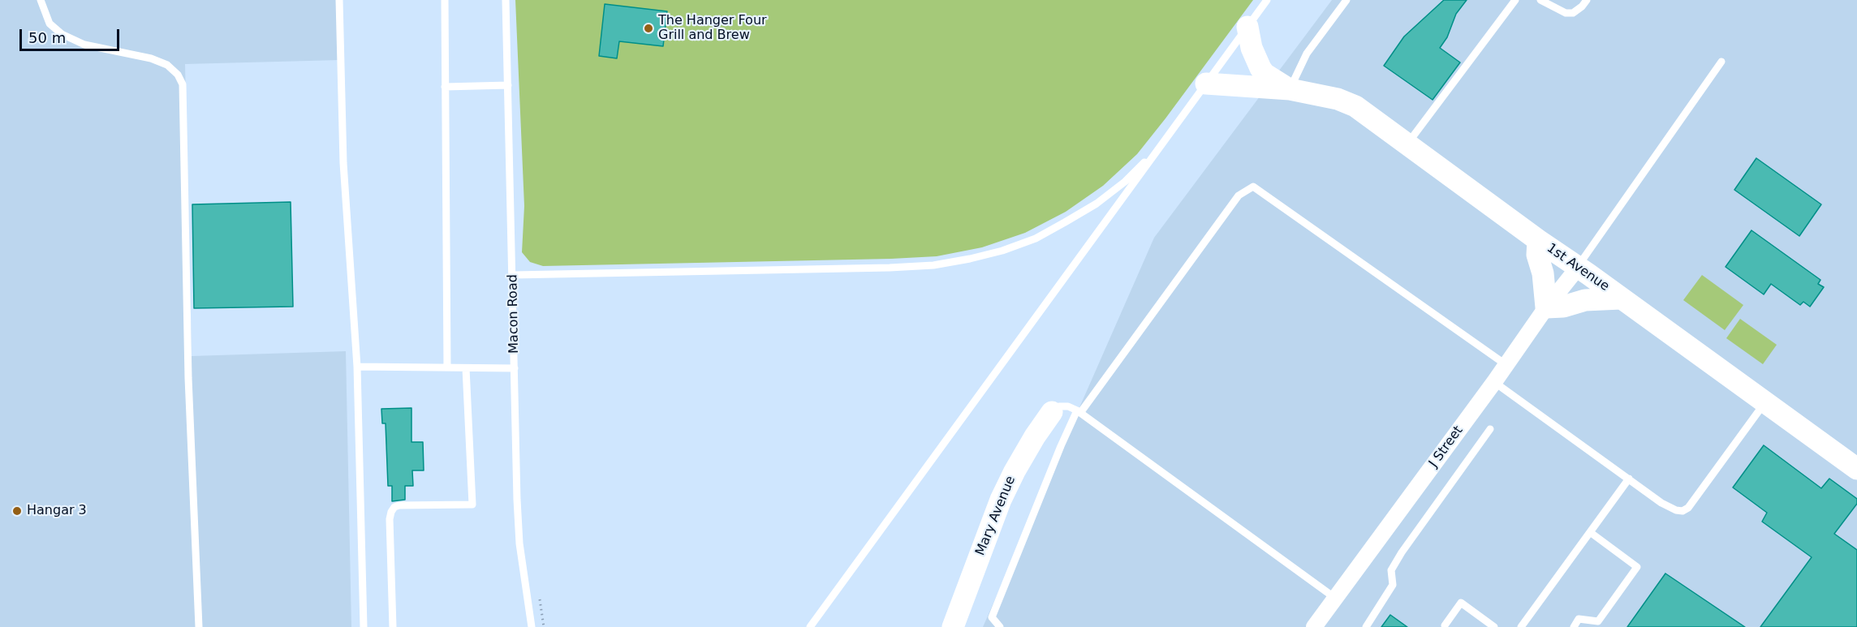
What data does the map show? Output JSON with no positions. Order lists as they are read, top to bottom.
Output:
{
  "streets": {
    "street": ["1st Avenue", "J Street", "Mary Avenue"],
    "lane": ["Macon Road"]
  },
  "crossings": [
    ["1st Avenue", "J Street"]
  ],
  "places": ["The Hanger Four Grill and Brew", "Hangar 3"],
  "scale_bar": "50 m"
}
